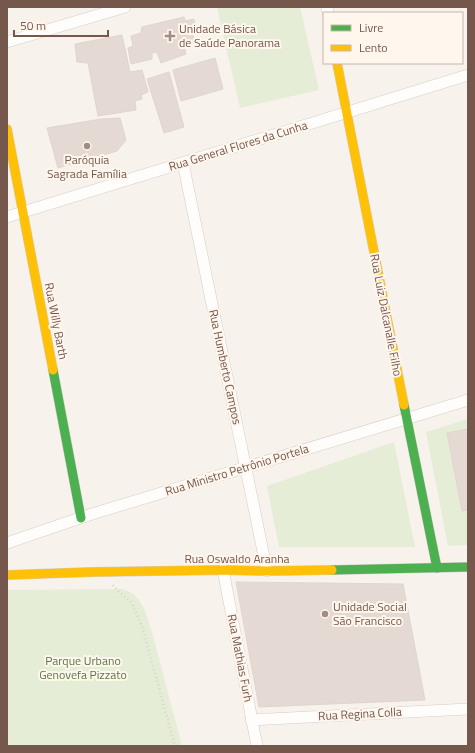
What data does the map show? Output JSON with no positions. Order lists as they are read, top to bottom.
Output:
{
  "streets": {
    "street": [
      "Rua General Flores da Cunha",
      "Rua Luiz Dalcanalle Filho",
      "Rua Willy Barth",
      "Rua Humberto Campos",
      "Rua Ministro Petrônio Portela",
      "Rua Oswaldo Aranha",
      "Rua Mathias Furh",
      "Rua Regina Colla"
    ]
  },
  "crossings": [
    ["Rua General Flores da Cunha", "Rua Luiz Dalcanalle Filho"],
    ["Rua General Flores da Cunha", "Rua Willy Barth"],
    ["Rua General Flores da Cunha", "Rua Humberto Campos"],
    ["Rua Luiz Dalcanalle Filho", "Rua Ministro Petrônio Portela"],
    ["Rua Luiz Dalcanalle Filho", "Rua Oswaldo Aranha"],
    ["Rua Willy Barth", "Rua Ministro Petrônio Portela"],
    ["Rua Humberto Campos", "Rua Ministro Petrônio Portela"],
    ["Rua Humberto Campos", "Rua Oswaldo Aranha"],
    ["Rua Oswaldo Aranha", "Rua Mathias Furh"],
    ["Rua Mathias Furh", "Rua Regina Colla"]
  ],
  "parks": ["Parque Urbano Genovefa Pizzato"],
  "places": {
    "health": ["Unidade Básica de Saúde Panorama"],
    "other": ["Paróquia Sagrada Família", "Unidade Social São Francisco"]
  },
  "legend": ["Livre", "Lento"],
  "scale_bar": "50 m"
}
